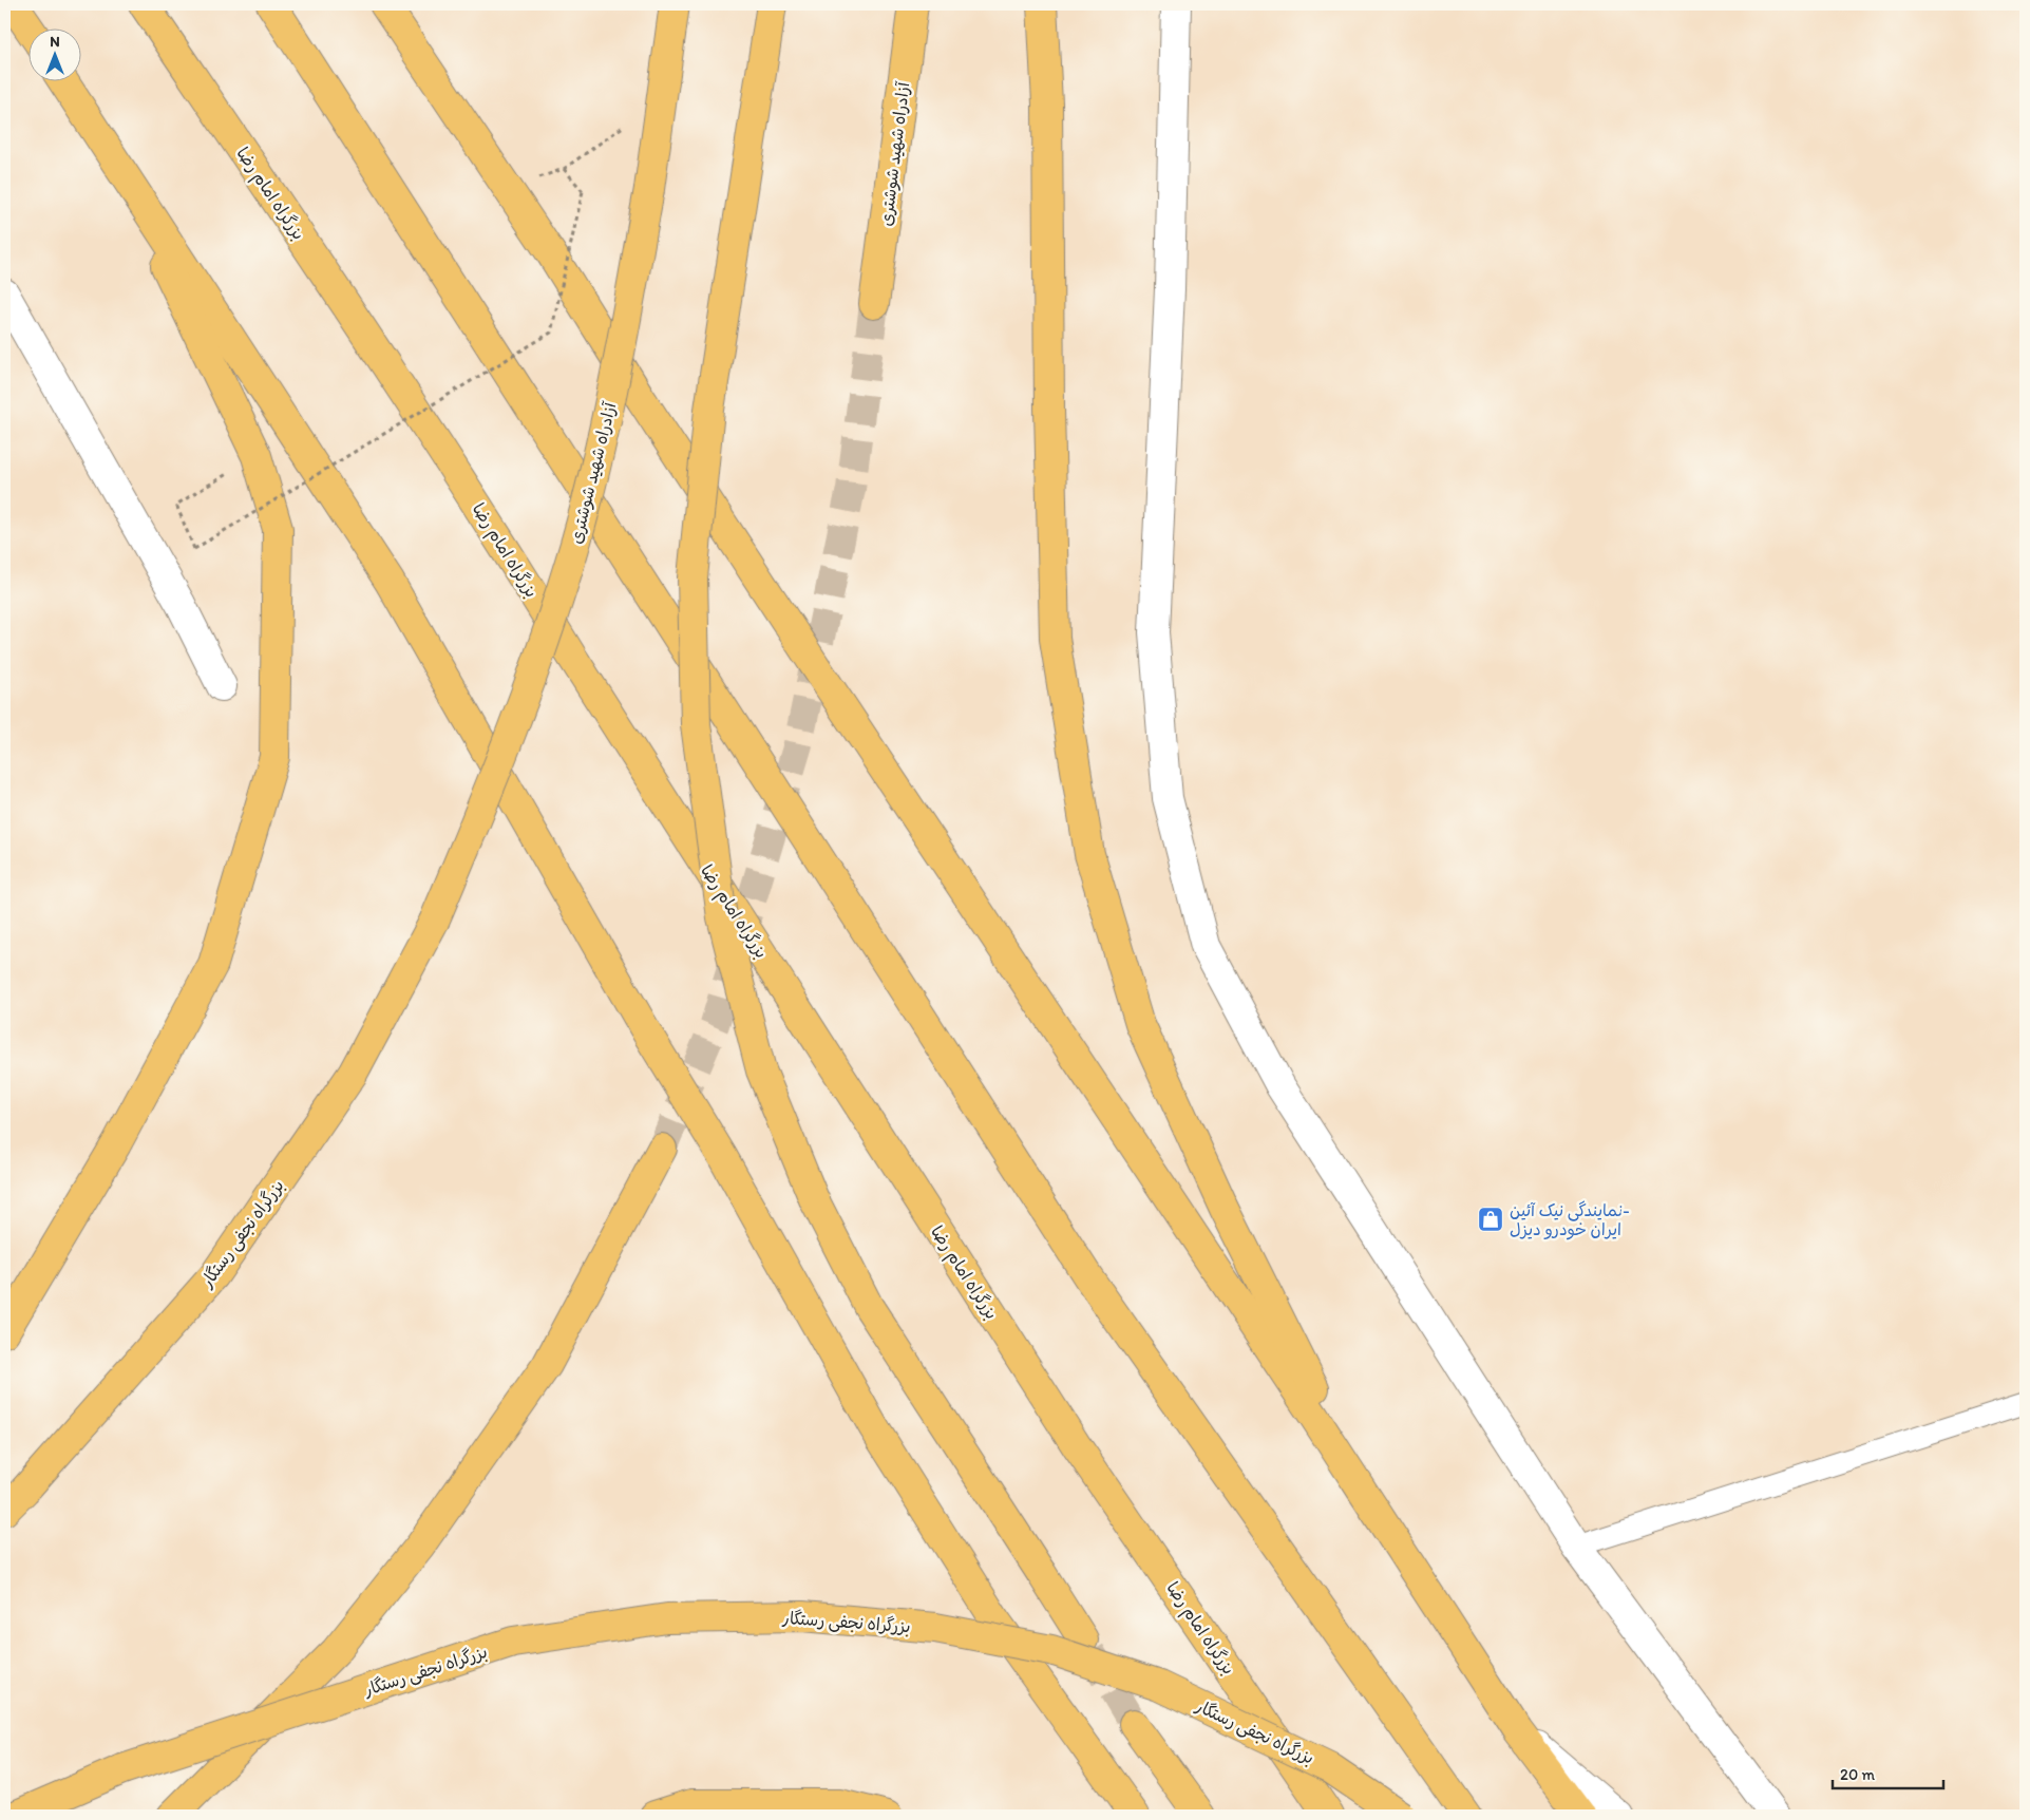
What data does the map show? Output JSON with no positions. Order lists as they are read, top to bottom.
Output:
{
  "streets": {
    "highway": ["آزادراه شهید شوشتری", "بزرگراه امام رضا", "بزرگراه نجفی رستگار"]
  },
  "crossings": [
    ["آزادراه شهید شوشتری", "بزرگراه نجفی رستگار"]
  ],
  "places": {
    "shop": ["نمایندگی نیک آئین- ایران خودرو دیزل"]
  },
  "scale_bar": "20 m",
  "north": "top"
}
